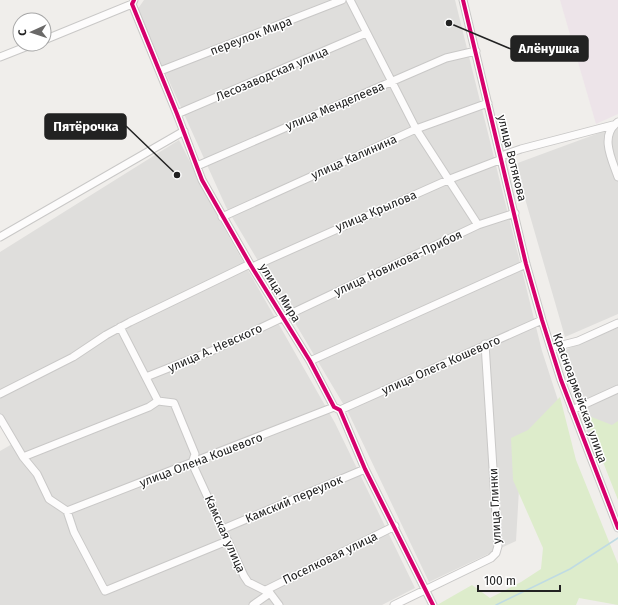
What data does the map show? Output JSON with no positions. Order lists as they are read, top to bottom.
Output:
{
  "streets": {
    "street": [
      "переулок Мира",
      "Лесозаводская улица",
      "улица Менделеева",
      "улица Калинина",
      "улица Вотякова",
      "улица Крылова",
      "улица Новикова-Прибоя",
      "улица Мира",
      "улица А. Невского",
      "улица Олега Кошевого",
      "Красноармейская улица",
      "улица Олена Кошевого",
      "Камский переулок",
      "улица Глинки",
      "Камская улица",
      "Поселковая улица"
    ]
  },
  "crossings": [
    ["переулок Мира", "улица Мира"],
    ["Лесозаводская улица", "улица Мира"],
    ["улица Менделеева", "улица Вотякова"],
    ["улица Менделеева", "улица Мира"],
    ["улица Калинина", "улица Вотякова"],
    ["улица Калинина", "улица Мира"],
    ["улица Вотякова", "улица Крылова"],
    ["улица Вотякова", "улица Новикова-Прибоя"],
    ["улица Вотякова", "улица Олега Кошевого"],
    ["улица Вотякова", "Красноармейская улица"],
    ["улица Крылова", "улица Мира"],
    ["улица Новикова-Прибоя", "улица Мира"],
    ["улица Новикова-Прибоя", "улица А. Невского"],
    ["улица Мира", "улица А. Невского"],
    ["улица Мира", "улица Олега Кошевого"],
    ["улица Мира", "улица Олена Кошевого"],
    ["улица Мира", "Камский переулок"],
    ["улица Мира", "улица Глинки"],
    ["улица Мира", "Поселковая улица"],
    ["улица Олега Кошевого", "Красноармейская улица"],
    ["улица Олега Кошевого", "улица Олена Кошевого"],
    ["улица Олега Кошевого", "улица Глинки"],
    ["улица Олена Кошевого", "Камская улица"],
    ["Камский переулок", "Камская улица"],
    ["Камская улица", "Поселковая улица"]
  ],
  "places": ["Алёнушка", "Пятёрочка"],
  "scale_bar": "100 m",
  "north": "left"
}
